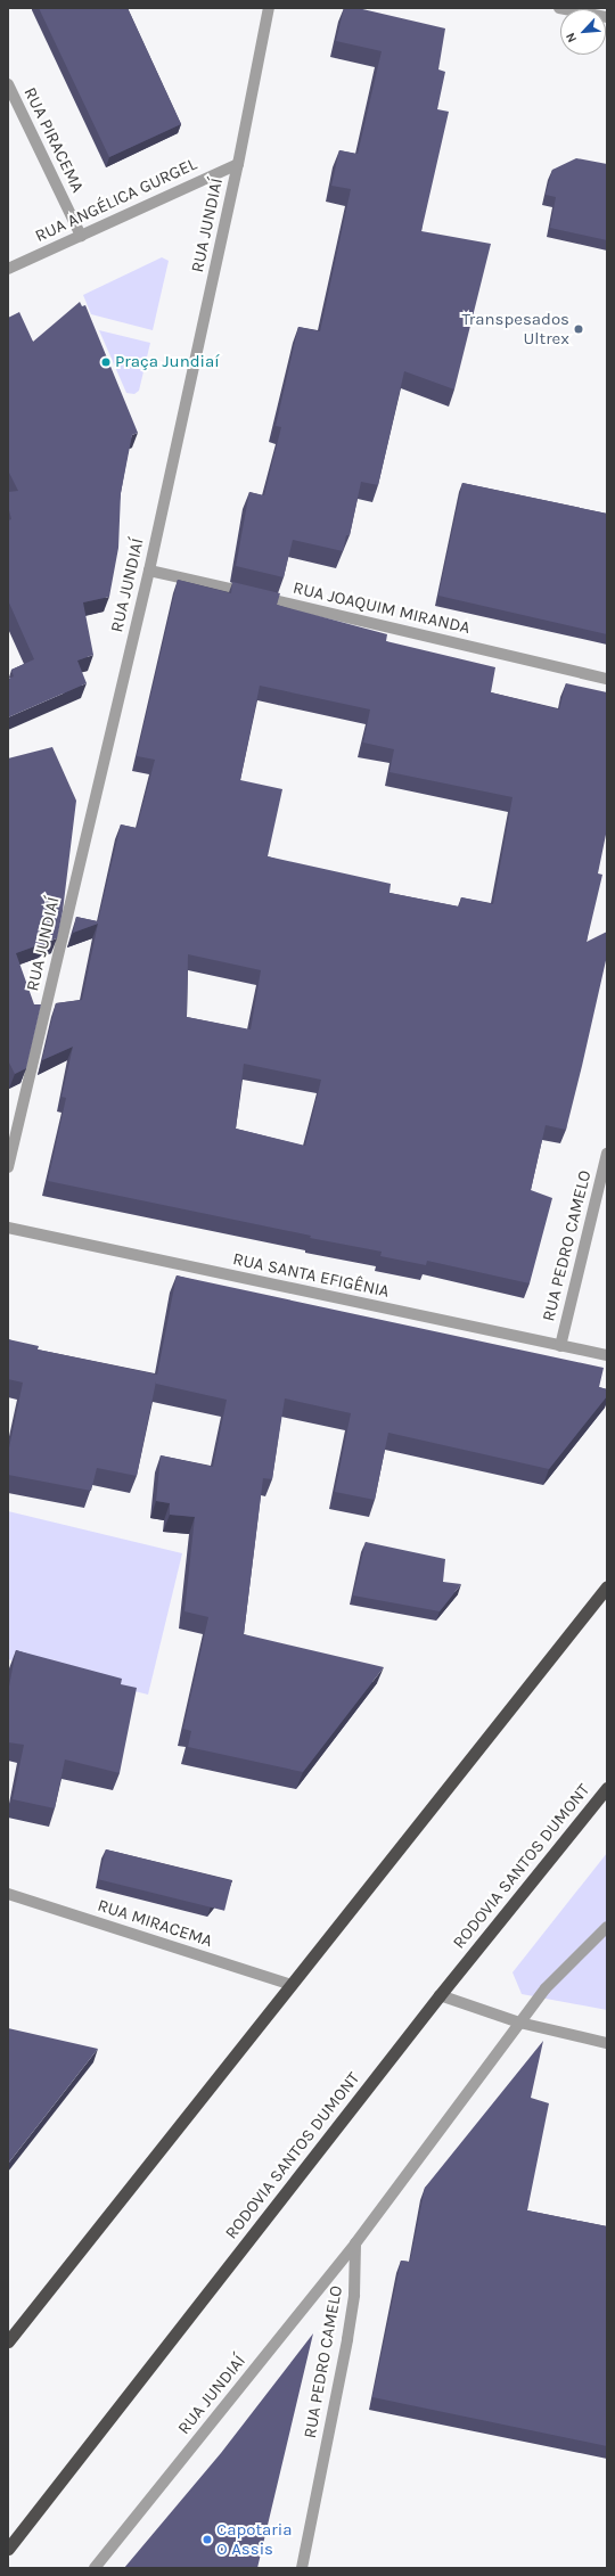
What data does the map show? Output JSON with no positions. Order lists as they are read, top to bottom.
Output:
{
  "streets": {
    "highway": ["RODOVIA SANTOS DUMONT"],
    "street": [
      "RUA PIRACEMA",
      "RUA ANGÉLICA GURGEL",
      "RUA JUNDIAÍ",
      "RUA JOAQUIM MIRANDA",
      "RUA PEDRO CAMELO",
      "RUA SANTA EFIGÊNIA",
      "RUA MIRACEMA"
    ]
  },
  "crossings": [
    ["RUA PIRACEMA", "RUA ANGÉLICA GURGEL"],
    ["RUA ANGÉLICA GURGEL", "RUA JUNDIAÍ"],
    ["RUA JUNDIAÍ", "RUA JOAQUIM MIRANDA"],
    ["RUA JUNDIAÍ", "RUA PEDRO CAMELO"],
    ["RUA PEDRO CAMELO", "RUA SANTA EFIGÊNIA"]
  ],
  "places": ["Transpesados Ultrex", "Praça Jundiaí", "Capotaria O Assis"],
  "north": "bottom left"
}
